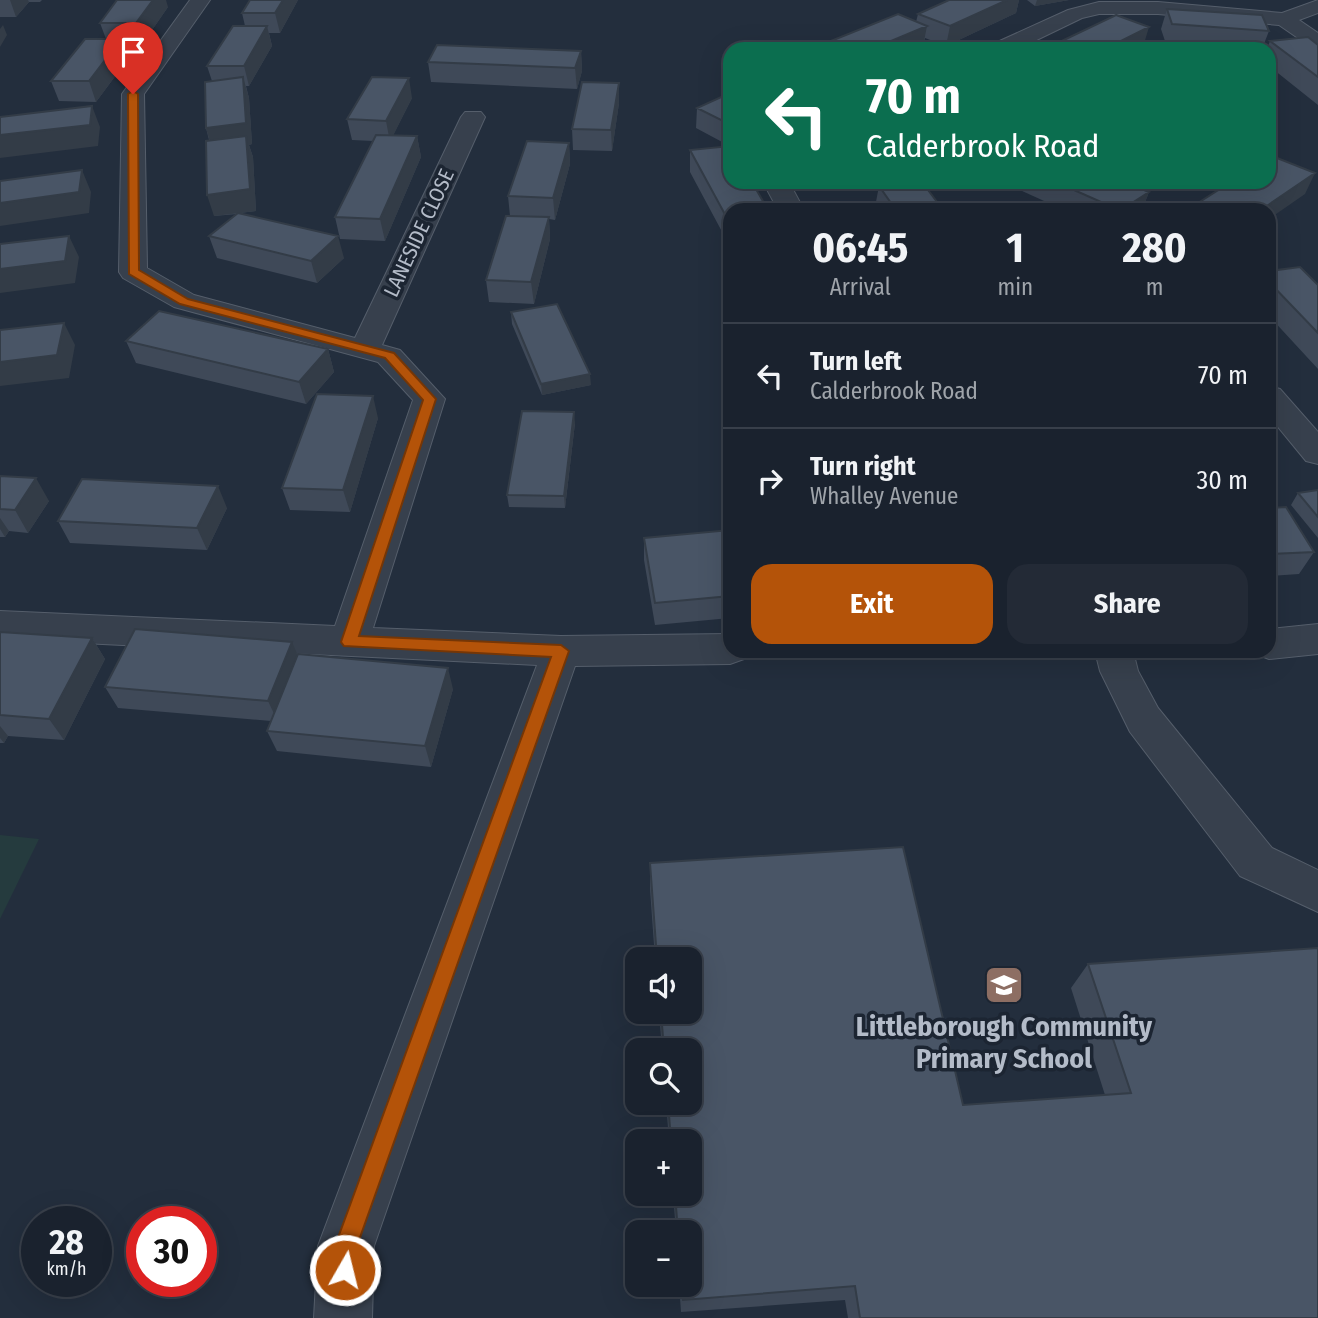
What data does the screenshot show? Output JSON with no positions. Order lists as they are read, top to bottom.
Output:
{
  "streets": {
    "street": ["LANESIDE CLOSE"]
  },
  "places": {
    "school or university": ["Littleborough Community Primary School"]
  },
  "page": {
    "turn": ["70 m", "Calderbrook Road"],
    "eta": [
      "06:45",
      "Arrival",
      "1",
      "min",
      "280",
      "m"
    ],
    "list": [
      {
        "name": "Turn left",
        "note": "Calderbrook Road",
        "value": "70 m"
      },
      {
        "name": "Turn right",
        "note": "Whalley Avenue",
        "value": "30 m"
      }
    ],
    "buttons": ["Exit", "Share"],
    "map_buttons": ["+", "−"],
    "speed": "28 km/h",
    "limit": "30"
  }
}
